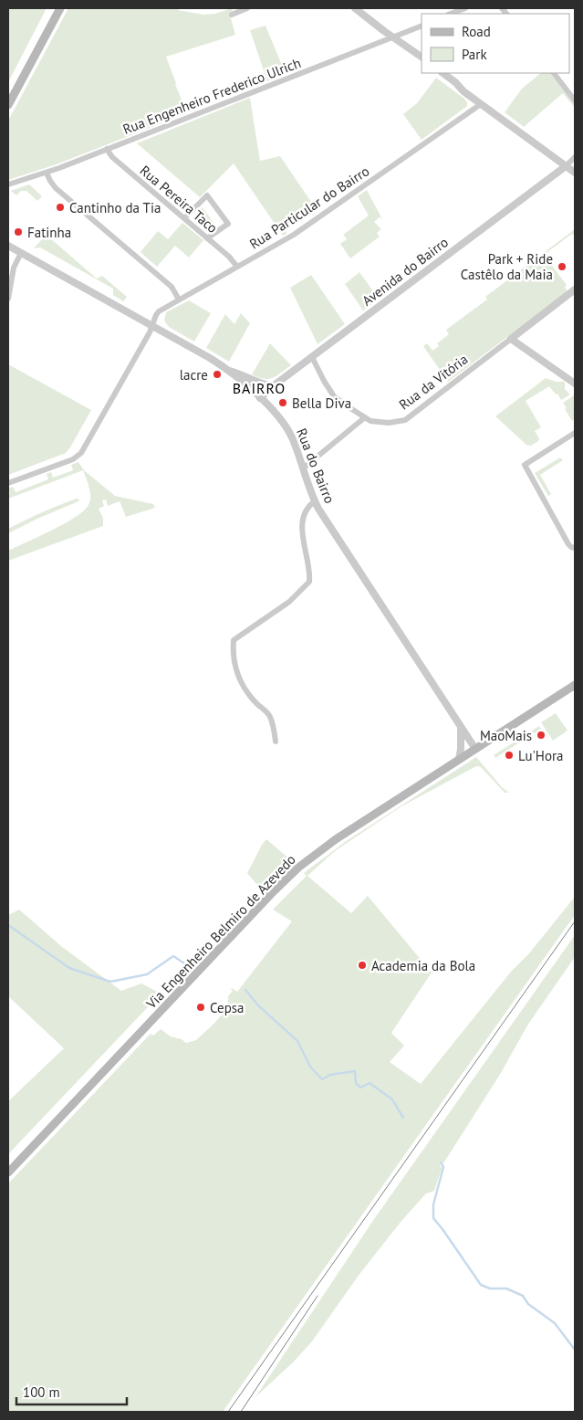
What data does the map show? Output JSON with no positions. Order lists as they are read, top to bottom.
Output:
{
  "streets": {
    "main road": ["Via Engenheiro Belmiro de Azevedo"],
    "street": [
      "Rua Engenheiro Frederico Ulrich",
      "Rua Pereira Taco",
      "Rua Particular do Bairro",
      "Avenida do Bairro",
      "Rua da Vitória",
      "Rua do Bairro"
    ]
  },
  "crossings": [
    ["Rua Engenheiro Frederico Ulrich", "Rua Pereira Taco"],
    ["Rua Pereira Taco", "Rua Particular do Bairro"],
    ["Rua Particular do Bairro", "Rua do Bairro"],
    ["Avenida do Bairro", "Rua da Vitória"],
    ["Avenida do Bairro", "Rua do Bairro"],
    ["Rua do Bairro", "Via Engenheiro Belmiro de Azevedo"]
  ],
  "districts": ["BAIRRO"],
  "places": [
    "Cantinho da Tia",
    "Fatinha",
    "Park + Ride Castêlo da Maia",
    "lacre",
    "Bella Diva",
    "MaoMais",
    "Lu'Hora",
    "Academia da Bola",
    "Cepsa"
  ],
  "legend": ["Road", "Park"],
  "scale_bar": "100 m"
}
